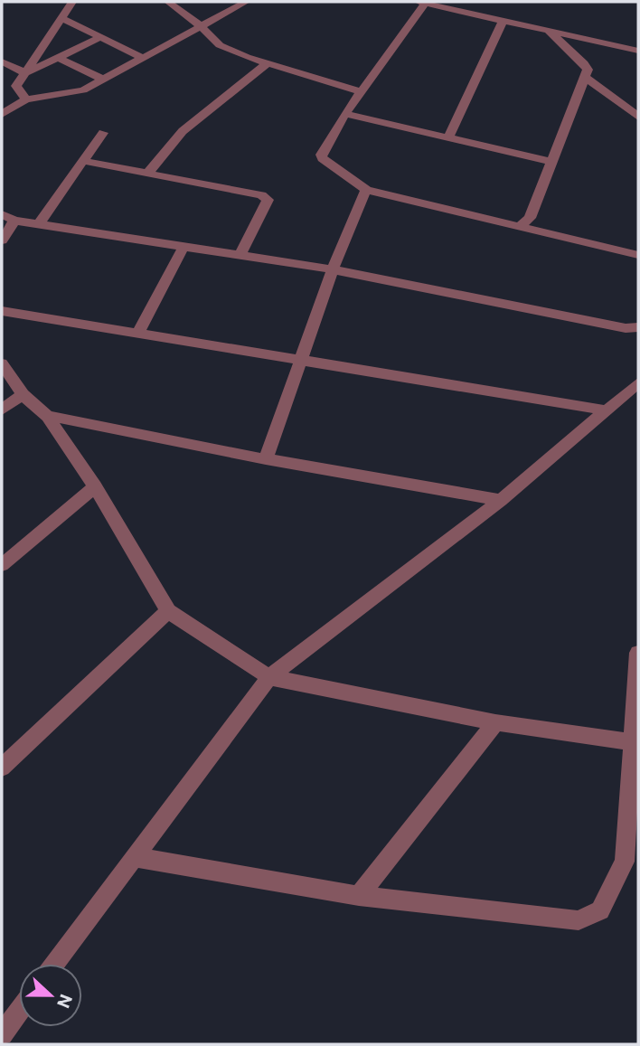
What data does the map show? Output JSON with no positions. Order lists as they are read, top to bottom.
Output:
{
  "north": "right"
}
